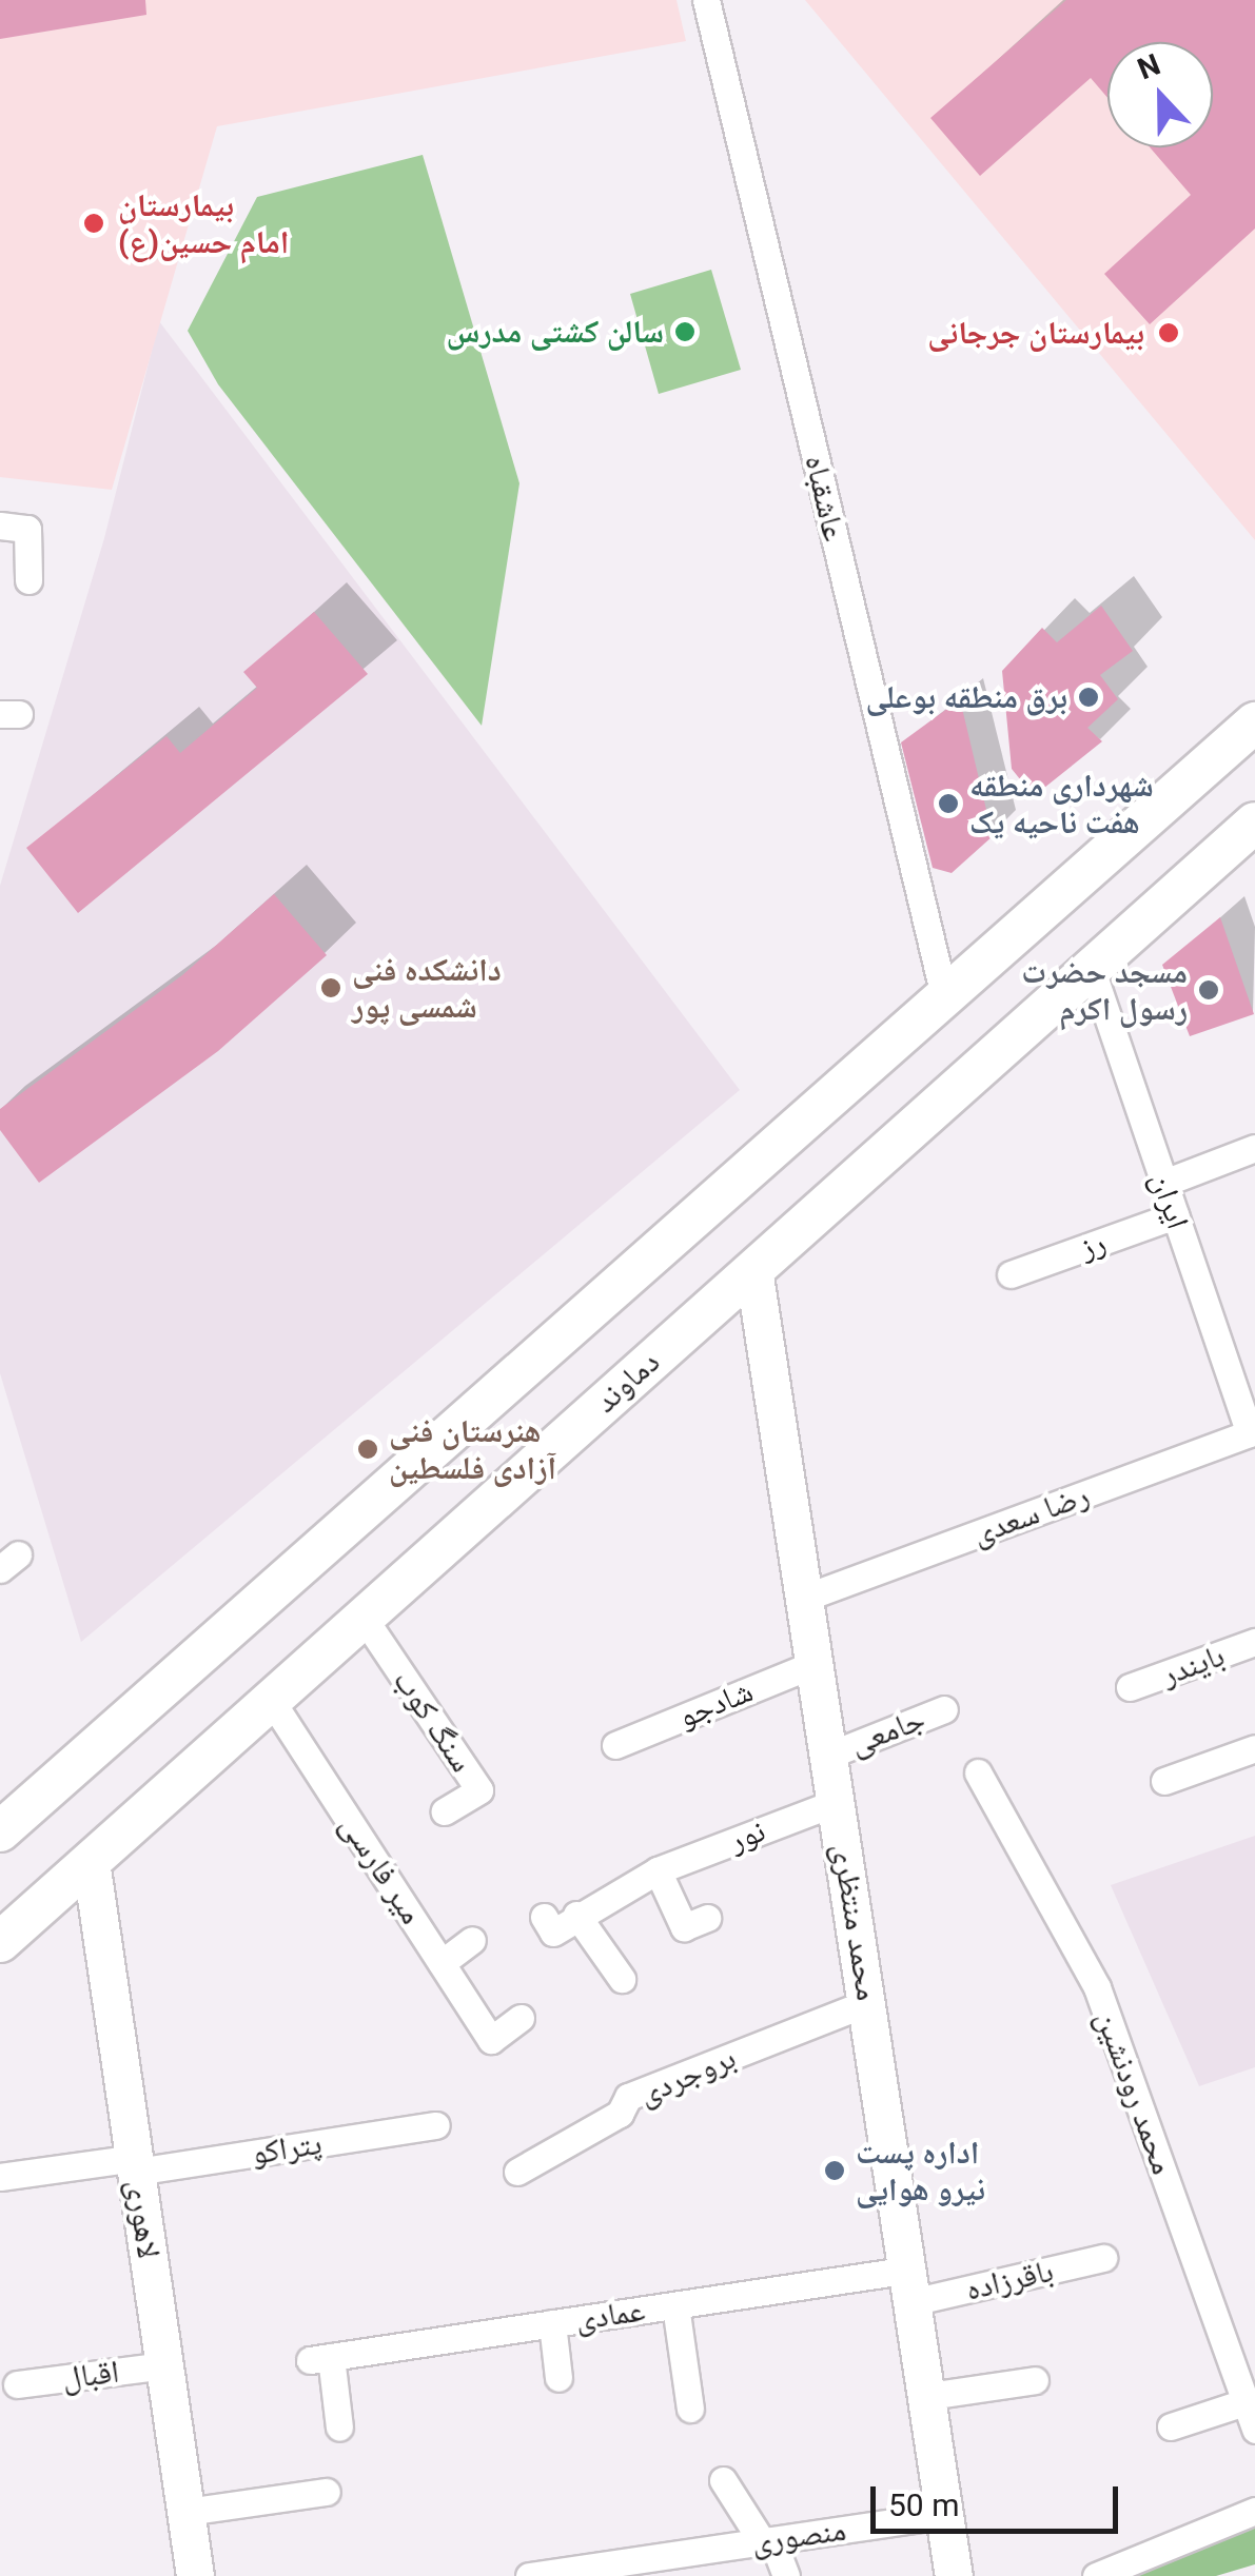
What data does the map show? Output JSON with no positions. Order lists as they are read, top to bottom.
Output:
{
  "streets": {
    "main road": ["دماوند", "محمد منتظری", "لاهوری"],
    "street": [
      "عاشقباه",
      "ایران",
      "رز",
      "رضا سعدی",
      "بایندر",
      "شادجو",
      "سنگ کوب",
      "جامعی",
      "نور",
      "میر فارسی",
      "بروجردی",
      "محمد رودنشین",
      "پتراکو",
      "باقرزاده",
      "عمادی",
      "اقبال",
      "منصوری"
    ]
  },
  "crossings": [
    ["ایران", "رز"],
    ["ایران", "دماوند"],
    ["ایران", "رضا سعدی"],
    ["دماوند", "سنگ کوب"],
    ["دماوند", "میر فارسی"],
    ["دماوند", "محمد منتظری"],
    ["دماوند", "لاهوری"],
    ["رضا سعدی", "محمد منتظری"],
    ["شادجو", "محمد منتظری"],
    ["جامعی", "محمد منتظری"],
    ["نور", "محمد منتظری"],
    ["محمد منتظری", "بروجردی"],
    ["محمد منتظری", "باقرزاده"],
    ["محمد منتظری", "عمادی"],
    ["محمد منتظری", "منصوری"],
    ["پتراکو", "لاهوری"],
    ["لاهوری", "اقبال"],
    ["باقرزاده", "عمادی"]
  ],
  "places": [
    "بیمارستان امام حسین(ع)",
    "سالن کشتی مدرس",
    "بیمارستان جرجانی",
    "برق منطقه بوعلی",
    "شهرداری منطقه هفت ناحیه یک",
    "دانشکده فنی شمسی پور",
    "مسجد حضرت رسول اکرم",
    "هنرستان فنی آزادی فلسطین",
    "اداره پست نیرو هوایی"
  ],
  "scale_bar": "50 m",
  "north": "top"
}
